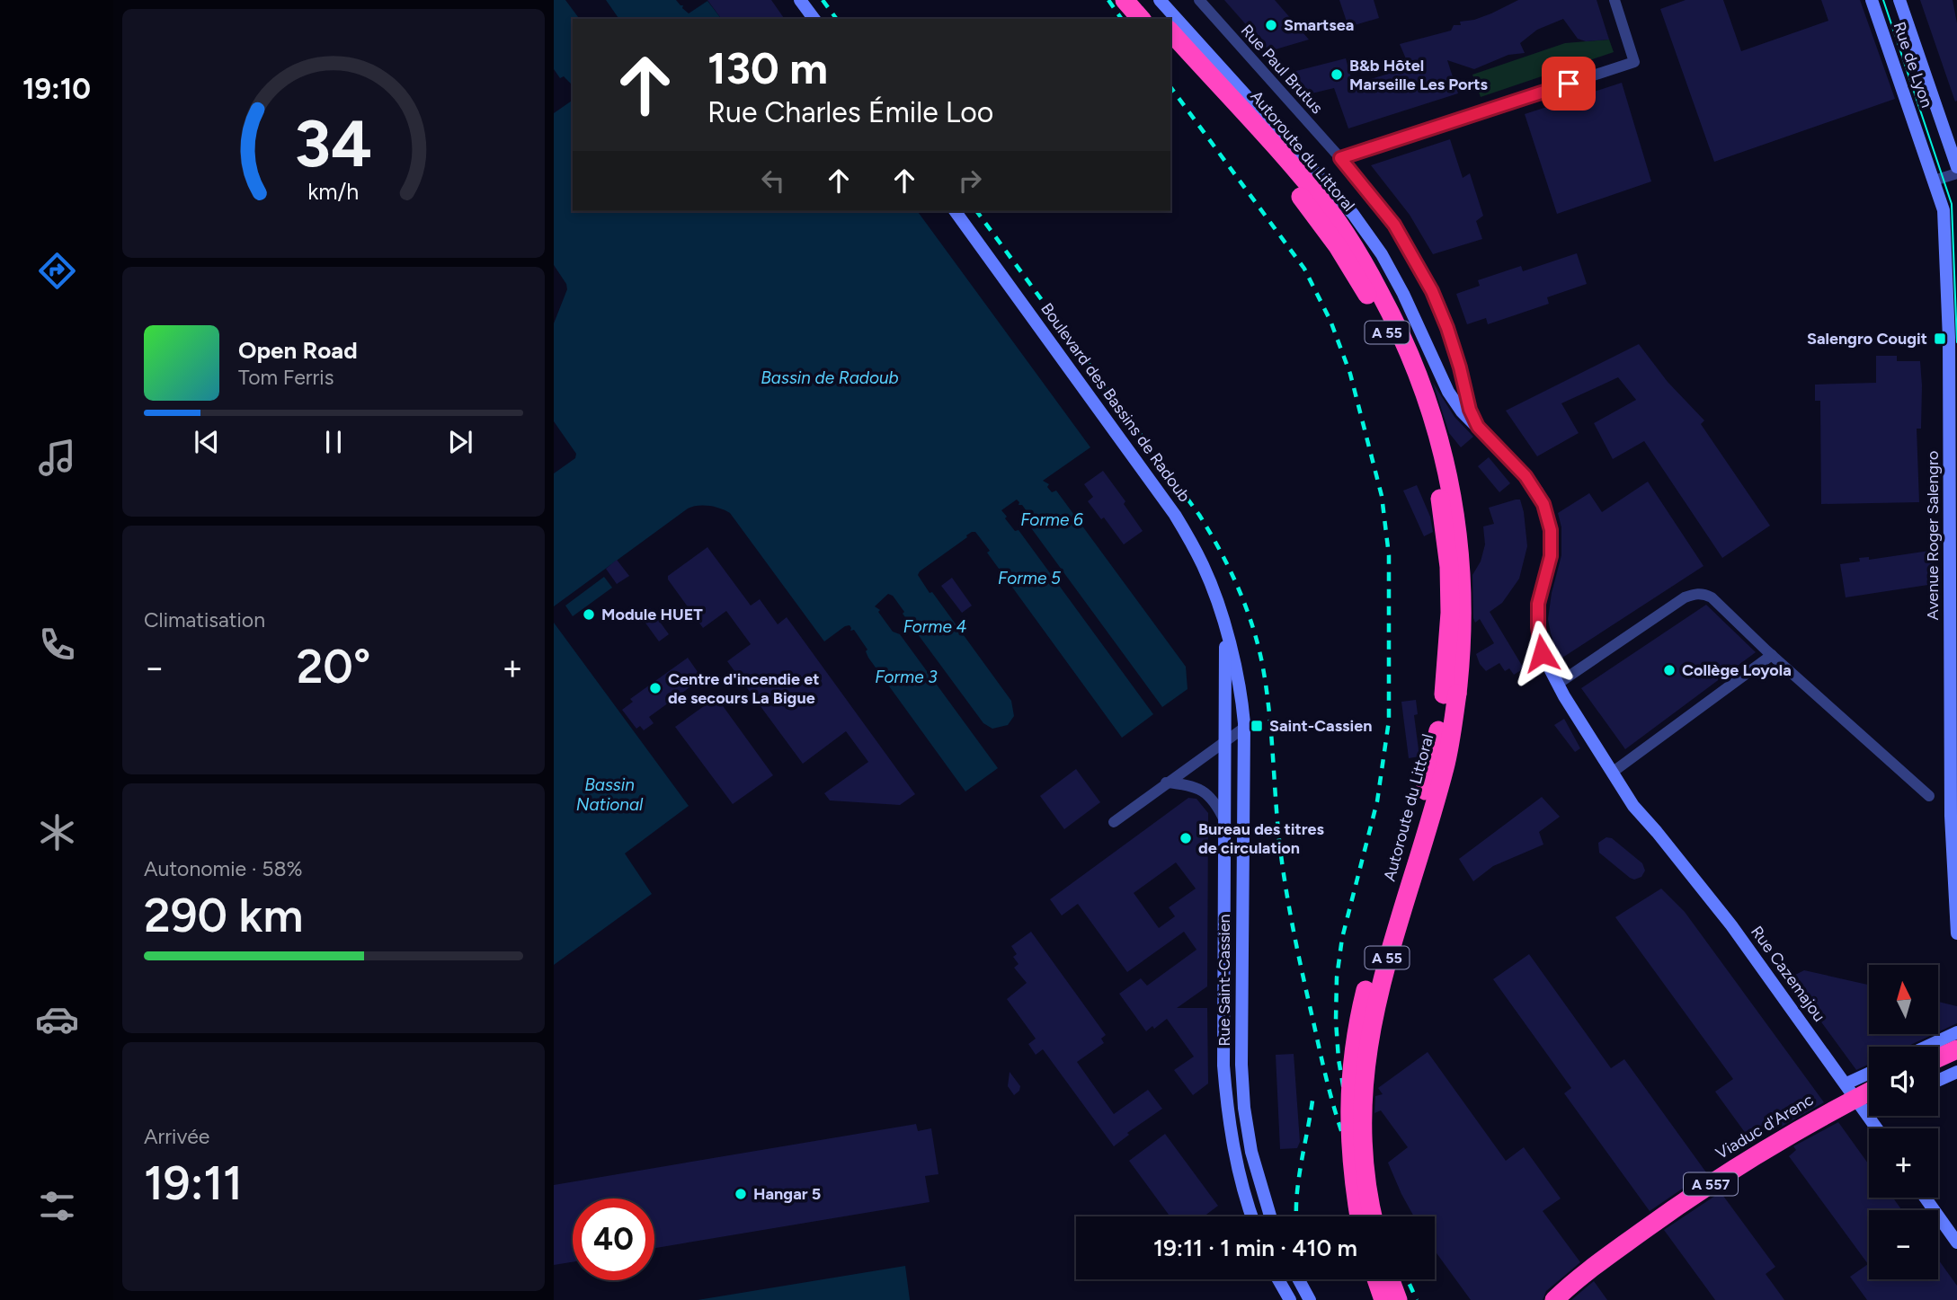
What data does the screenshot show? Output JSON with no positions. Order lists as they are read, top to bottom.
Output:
{
  "streets": {
    "highway": [
      "Autoroute du Littoral",
      "A 55",
      "Viaduc d'Arenc",
      "A 557"
    ],
    "street": [
      "Rue de Lyon",
      "Rue Paul Brutus",
      "Boulevard des Bassins de Radoub",
      "Avenue Roger Salengro",
      "Rue Cazemajou",
      "Rue Saint-Cassien"
    ]
  },
  "crossings": [
    ["Rue de Lyon", "Avenue Roger Salengro"],
    ["Rue Paul Brutus", "Rue Cazemajou"],
    ["Boulevard des Bassins de Radoub", "Rue Saint-Cassien"]
  ],
  "water": [
    "Bassin de Radoub",
    "Forme 6",
    "Forme 5",
    "Forme 4",
    "Forme 3",
    "Bassin National"
  ],
  "places": {
    "other": [
      "Smartsea",
      "B&b Hôtel Marseille Les Ports",
      "Module HUET",
      "Collège Loyola",
      "Centre d'incendie et de secours La Bigue",
      "Bureau des titres de circulation",
      "Hangar 5"
    ],
    "transit": ["Salengro Cougit", "Saint-Cassien"]
  },
  "north": "top",
  "page": {
    "tabs": "19:10",
    "turn": ["130 m", "Rue Charles Émile Loo"],
    "song": ["Open Road", "Tom Ferris"],
    "tile": [
      "Climatisation",
      ["Autonomie · 58%", "290 km"],
      ["Arrivée", "19:11"]
    ],
    "heat": ["−", "20°", "+"],
    "map_buttons": ["+", "−"],
    "limit": "40",
    "trip": "19:11 · 1 min · 410 m",
    "gauge": ["34", "km/h"]
  }
}
